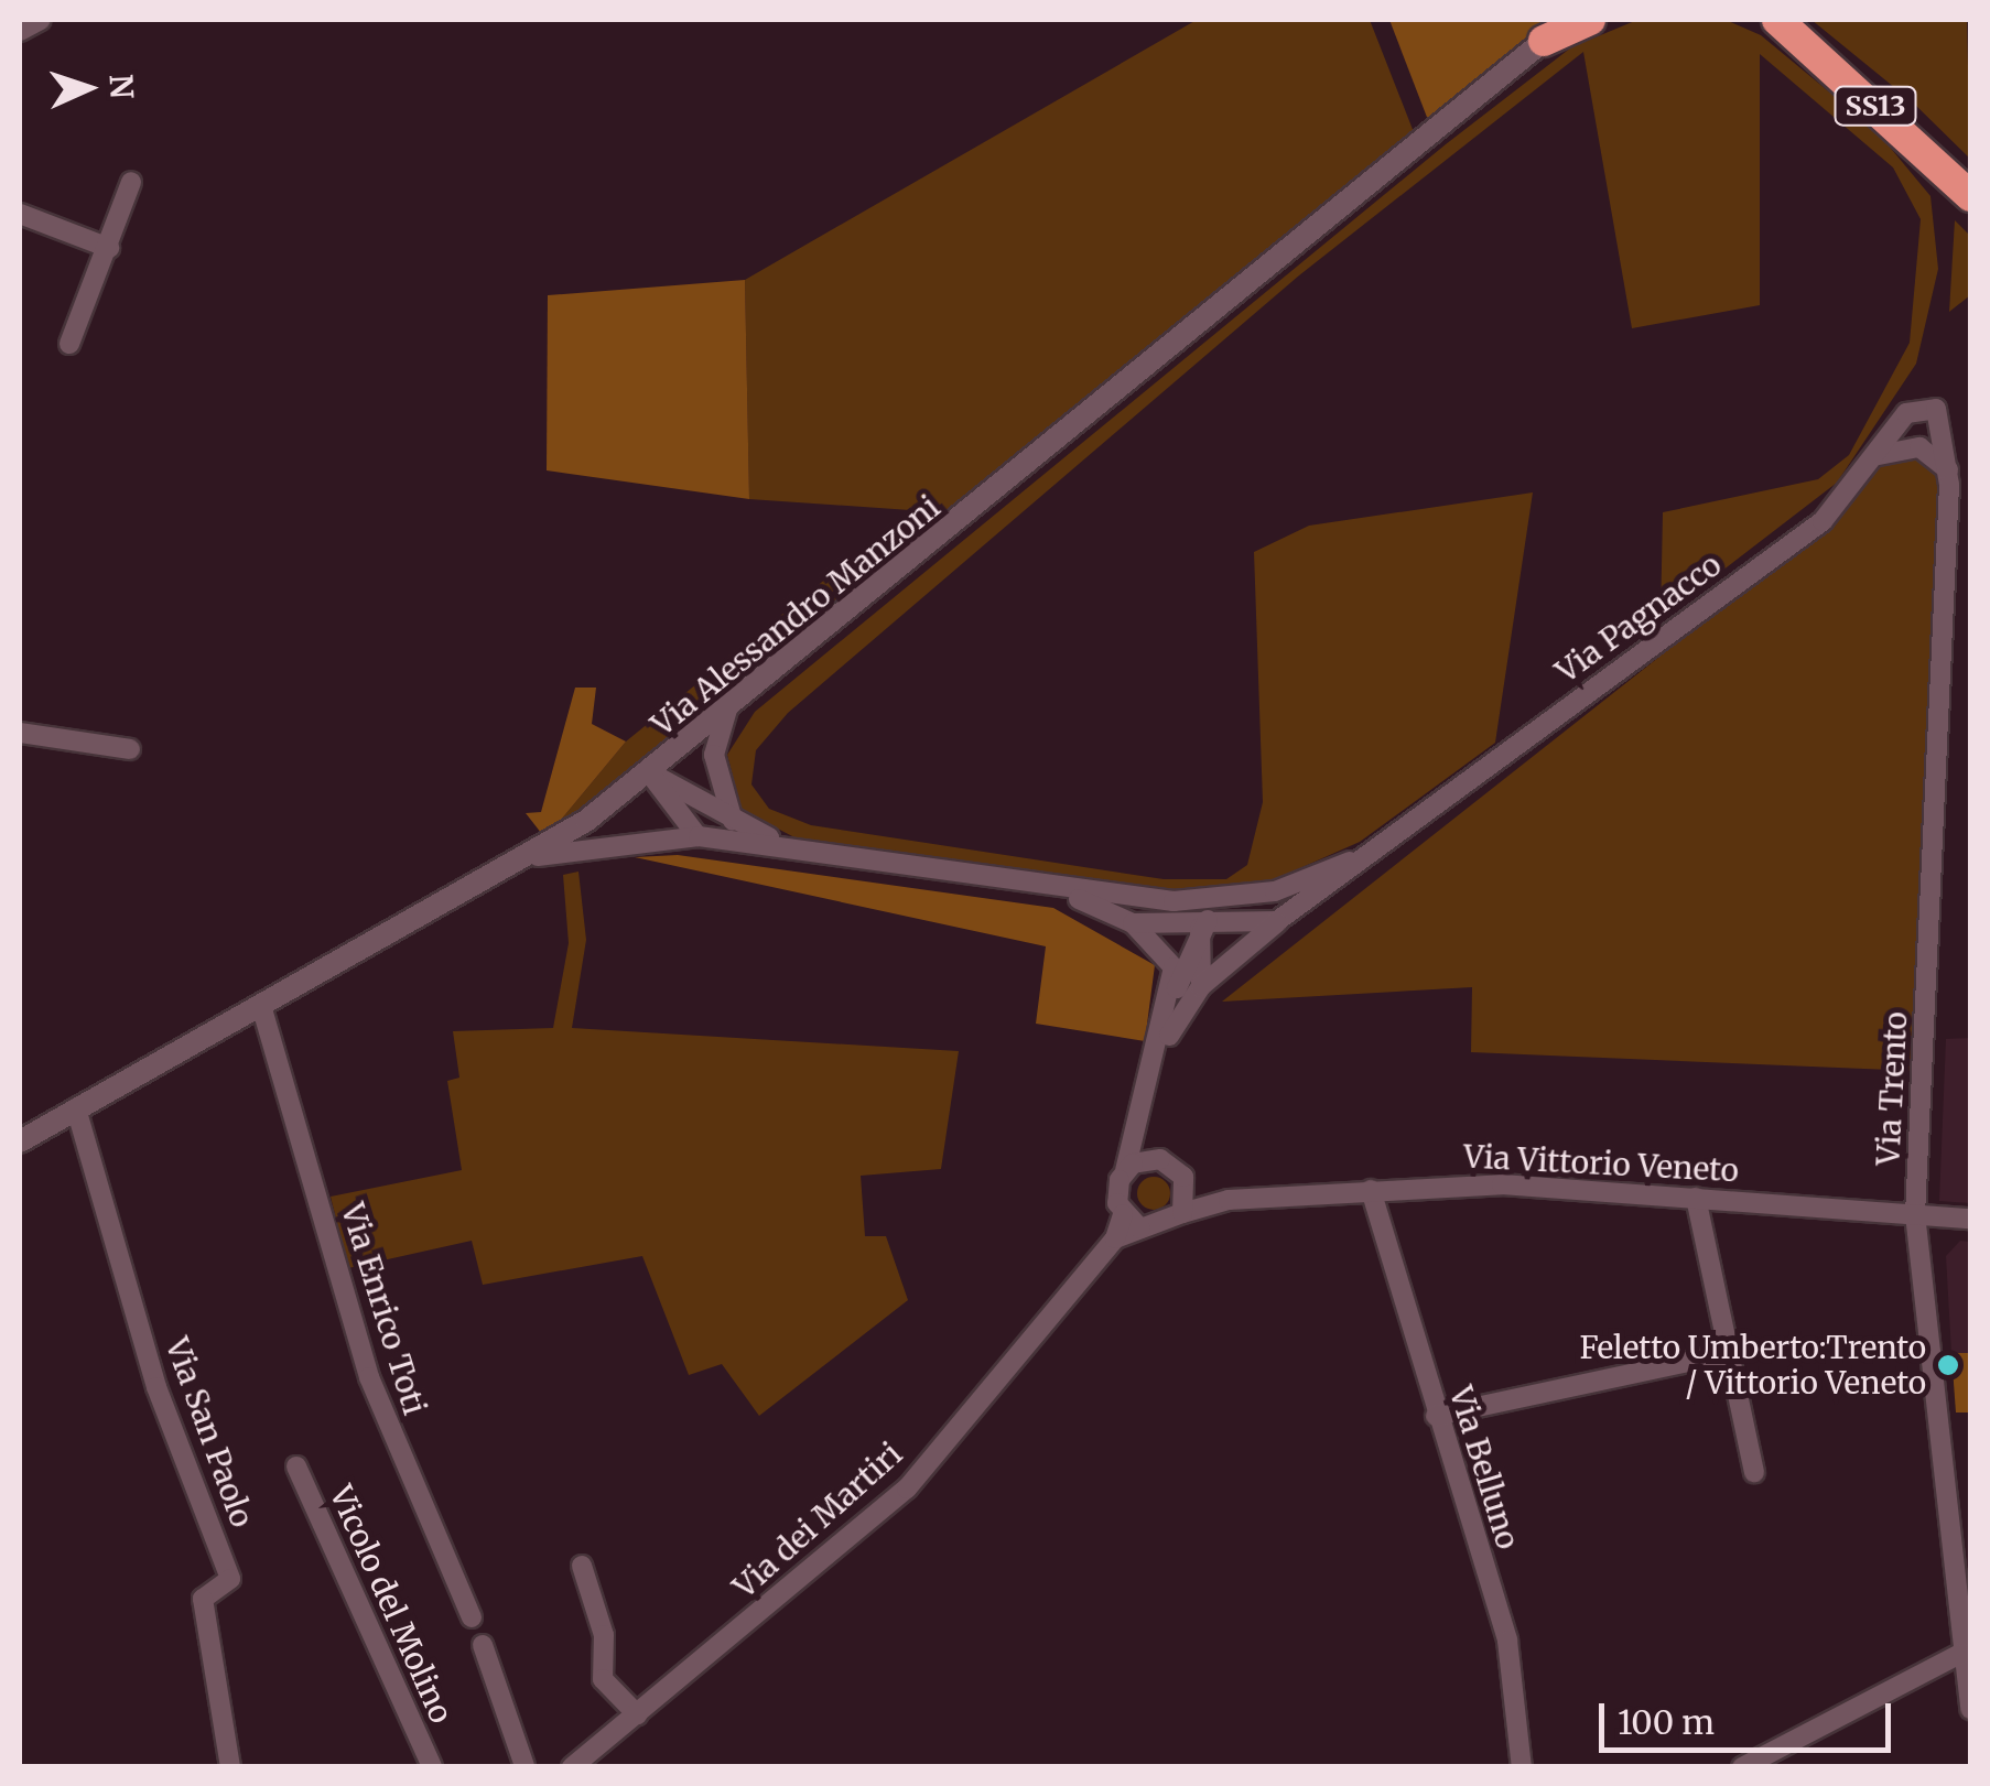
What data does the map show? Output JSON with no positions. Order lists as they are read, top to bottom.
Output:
{
  "streets": {
    "highway": ["SS13"],
    "street": [
      "Via Alessandro Manzoni",
      "Via Pagnacco",
      "Via Trento",
      "Via Vittorio Veneto",
      "Via Enrico Toti",
      "Via San Paolo",
      "Via Belluno",
      "Via dei Martiri",
      "Vicolo del Molino"
    ]
  },
  "crossings": [
    ["Via Alessandro Manzoni", "Via Pagnacco"],
    ["Via Alessandro Manzoni", "Via Enrico Toti"],
    ["Via Alessandro Manzoni", "Via San Paolo"],
    ["Via Pagnacco", "Via Trento"],
    ["Via Pagnacco", "Via Vittorio Veneto"],
    ["Via Pagnacco", "Via dei Martiri"],
    ["Via Trento", "Via Vittorio Veneto"],
    ["Via Vittorio Veneto", "Via Belluno"],
    ["Via Vittorio Veneto", "Via dei Martiri"]
  ],
  "places": ["Feletto Umberto:Trento / Vittorio Veneto"],
  "scale_bar": "100 m",
  "north": "right"
}
